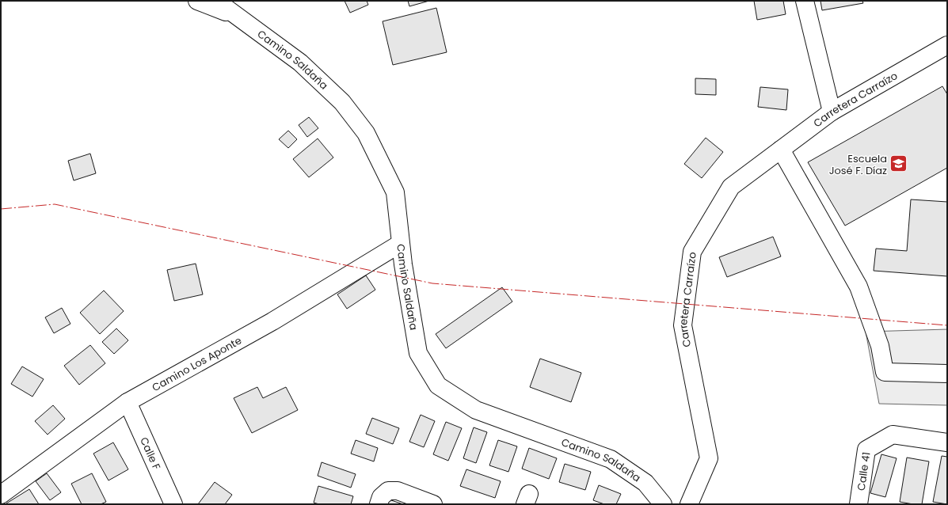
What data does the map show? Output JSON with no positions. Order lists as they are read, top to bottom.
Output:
{
  "streets": {
    "street": [
      "Camino Saldaña",
      "Carretera Carraízo",
      "Camino Los Aponte",
      "Calle F",
      "Calle 41"
    ]
  },
  "crossings": [
    ["Camino Saldaña", "Camino Los Aponte"],
    ["Camino Los Aponte", "Calle F"]
  ],
  "places": {
    "school or university": ["Escuela José F. Díaz"]
  }
}
